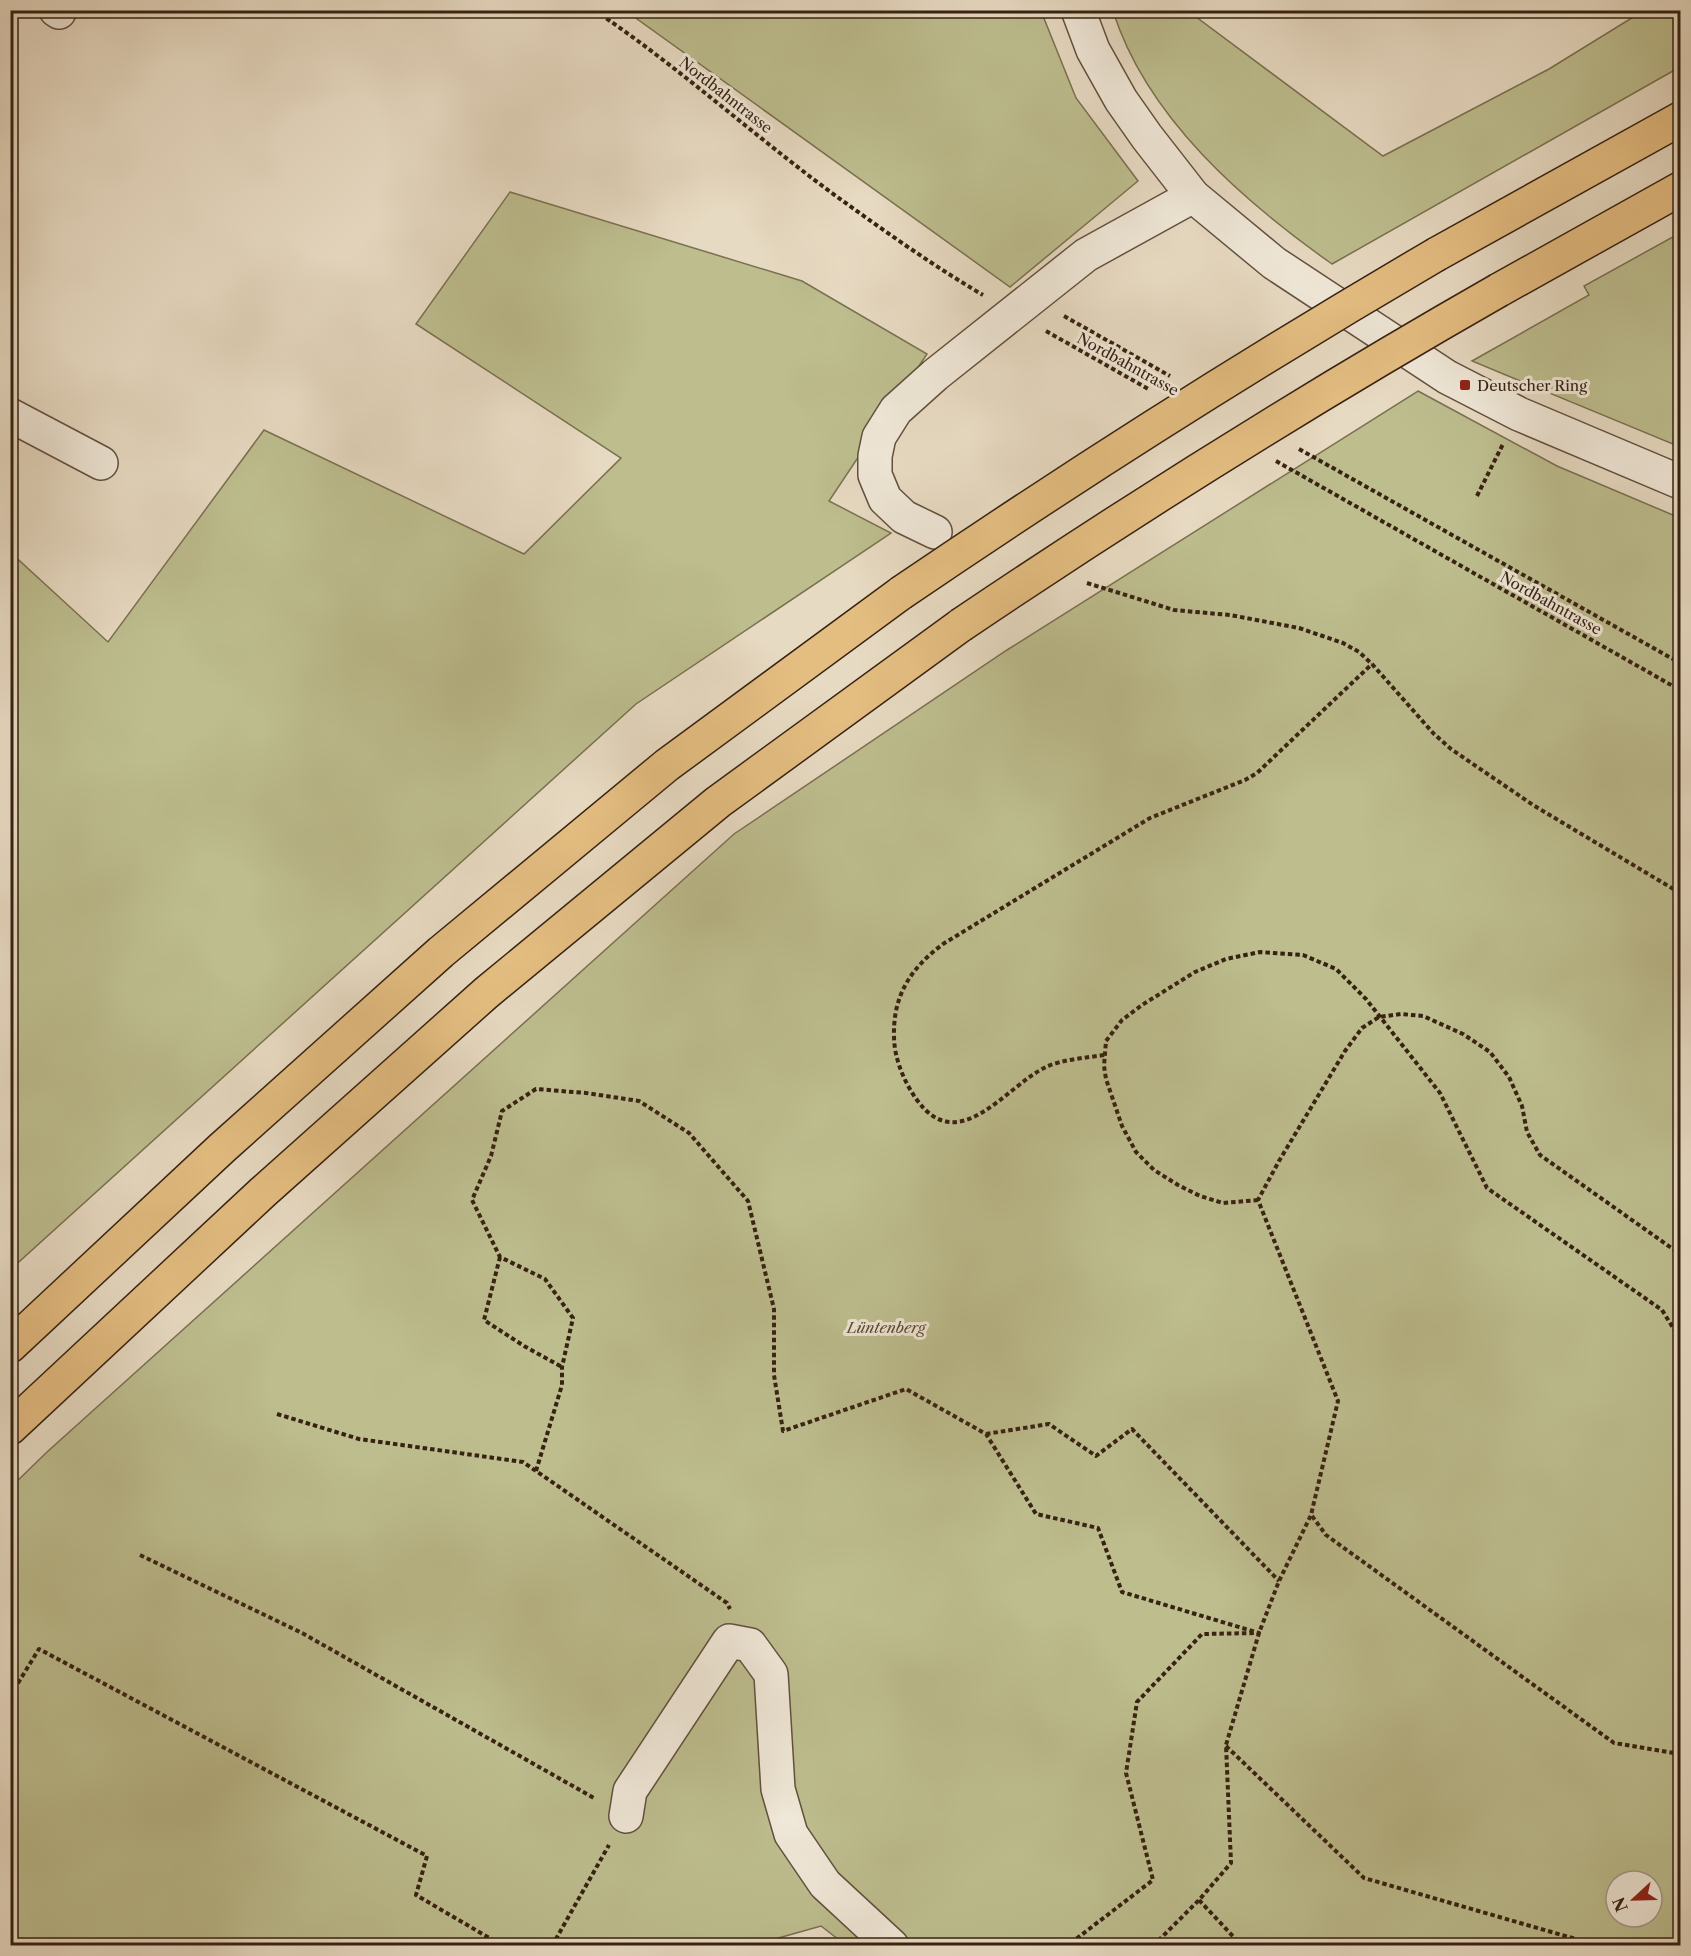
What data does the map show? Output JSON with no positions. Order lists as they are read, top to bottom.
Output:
{
  "streets": {
    "path": ["Nordbahntrasse"]
  },
  "parks": ["Lüntenberg"],
  "places": {
    "transit": ["Deutscher Ring"]
  },
  "north": "left"
}
